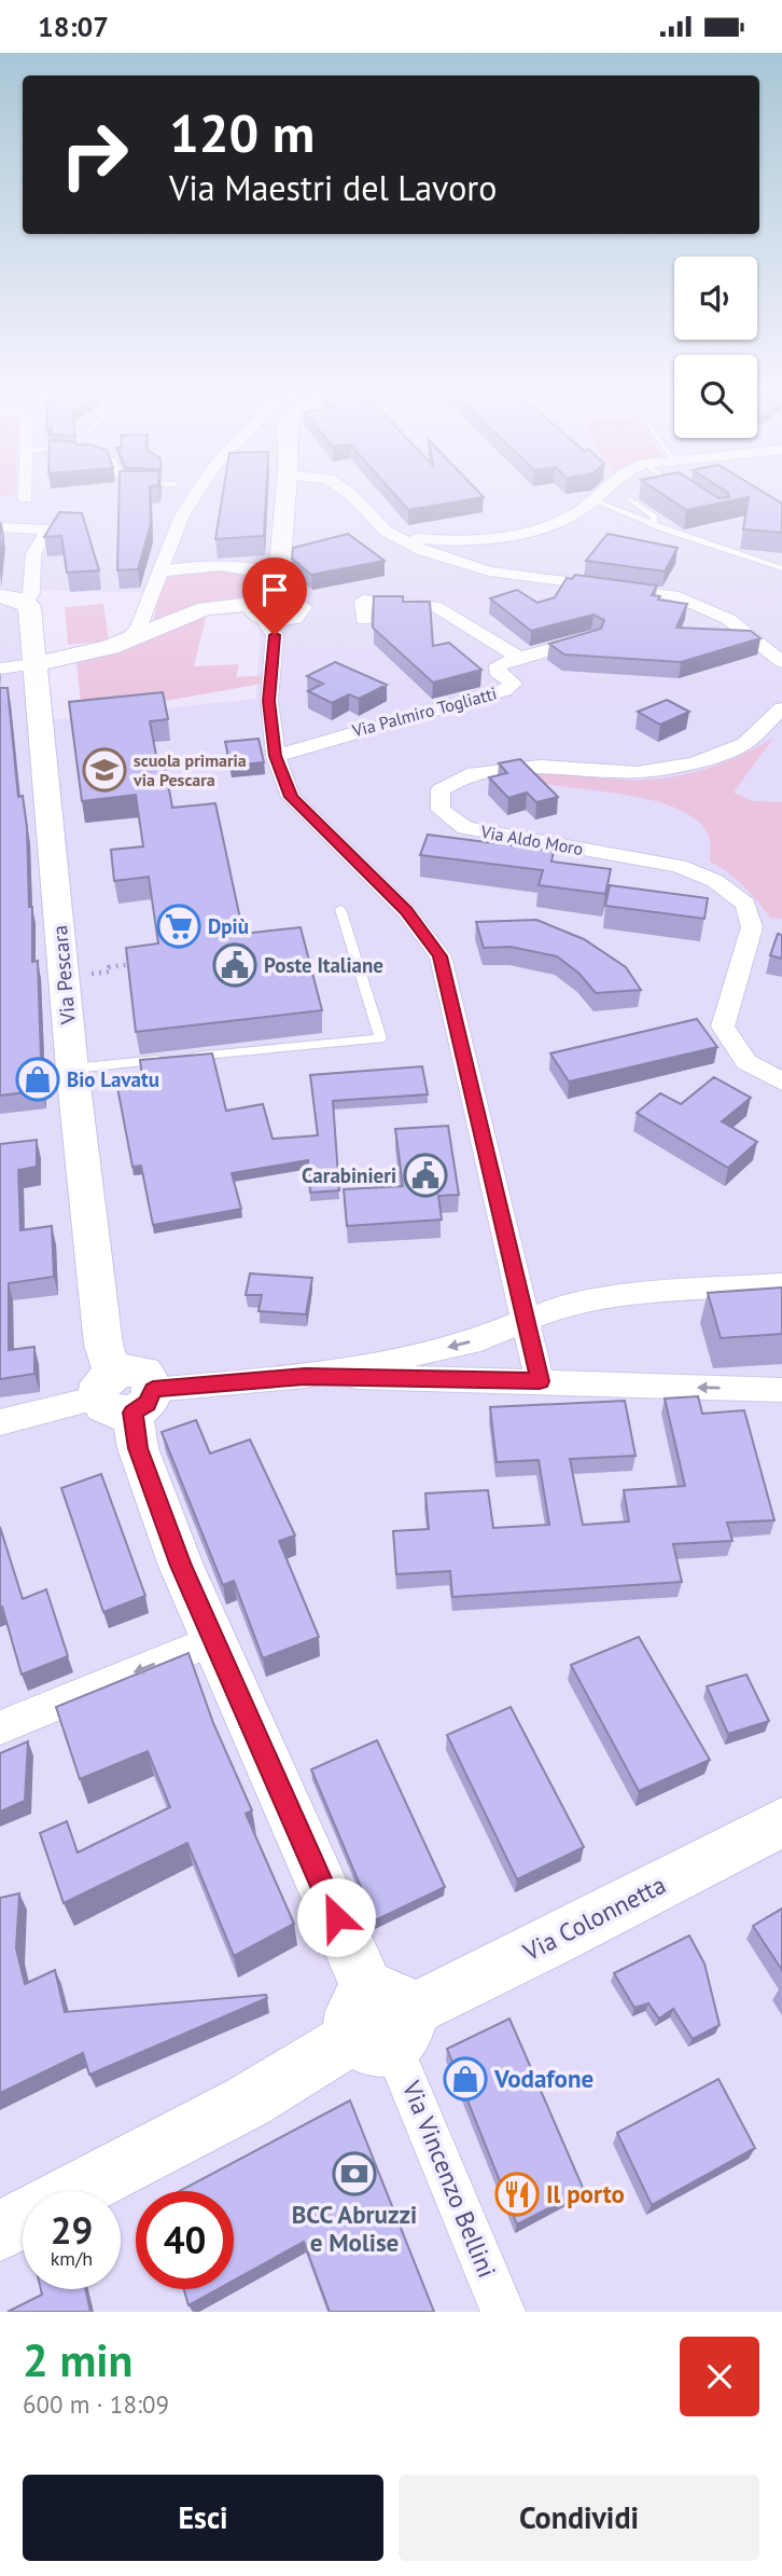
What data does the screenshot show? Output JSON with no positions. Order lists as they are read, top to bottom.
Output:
{
  "streets": {
    "street": [
      "Via Palmiro Togliatti",
      "Via Aldo Moro",
      "Via Pescara",
      "Via Colonnetta",
      "Via Vincenzo Bellini"
    ]
  },
  "crossings": [
    ["Via Pescara", "Via Colonnetta"],
    ["Via Pescara", "Via Vincenzo Bellini"],
    ["Via Colonnetta", "Via Vincenzo Bellini"]
  ],
  "places": {
    "school or university": ["scuola primaria via Pescara"],
    "supermarket": ["Dpiù"],
    "public building": ["Poste Italiane", "Carabinieri"],
    "shop": ["Bio Lavatu", "Vodafone"],
    "bank": ["BCC Abruzzi e Molise"],
    "restaurant": ["Il porto"]
  },
  "page": {
    "status": "18:07",
    "turn": ["120 m", "Via Maestri del Lavoro"],
    "speed": "29 km/h",
    "limit": "40",
    "heading": ["2 min", "600 m · 18:09"],
    "buttons": ["Esci", "Condividi"]
  }
}
